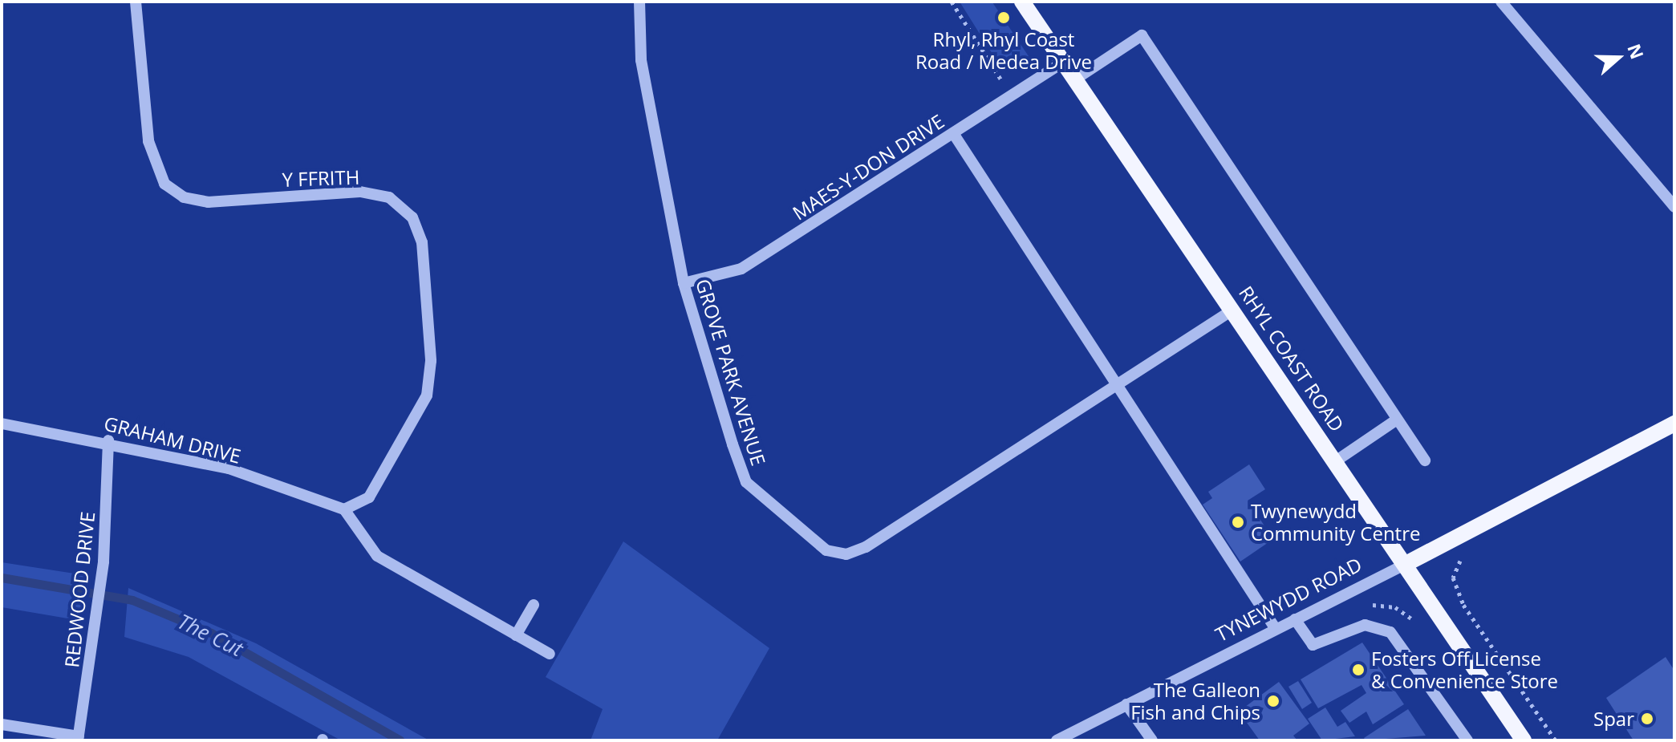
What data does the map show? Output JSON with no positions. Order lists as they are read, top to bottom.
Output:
{
  "streets": {
    "main road": ["RHYL COAST ROAD", "TYNEWYDD ROAD"],
    "street": [
      "MAES-Y-DON DRIVE",
      "Y FFRITH",
      "GROVE PARK AVENUE",
      "GRAHAM DRIVE",
      "REDWOOD DRIVE"
    ]
  },
  "crossings": [
    ["MAES-Y-DON DRIVE", "RHYL COAST ROAD"],
    ["MAES-Y-DON DRIVE", "GROVE PARK AVENUE"],
    ["Y FFRITH", "GRAHAM DRIVE"],
    ["RHYL COAST ROAD", "GROVE PARK AVENUE"],
    ["RHYL COAST ROAD", "TYNEWYDD ROAD"],
    ["GRAHAM DRIVE", "REDWOOD DRIVE"]
  ],
  "water": ["The Cut"],
  "places": [
    "Rhyl, Rhyl Coast Road / Medea Drive",
    "Twynewydd Community Centre",
    "Fosters Off License & Convenience Store",
    "The Galleon Fish and Chips",
    "Spar"
  ],
  "north": "right"
}
